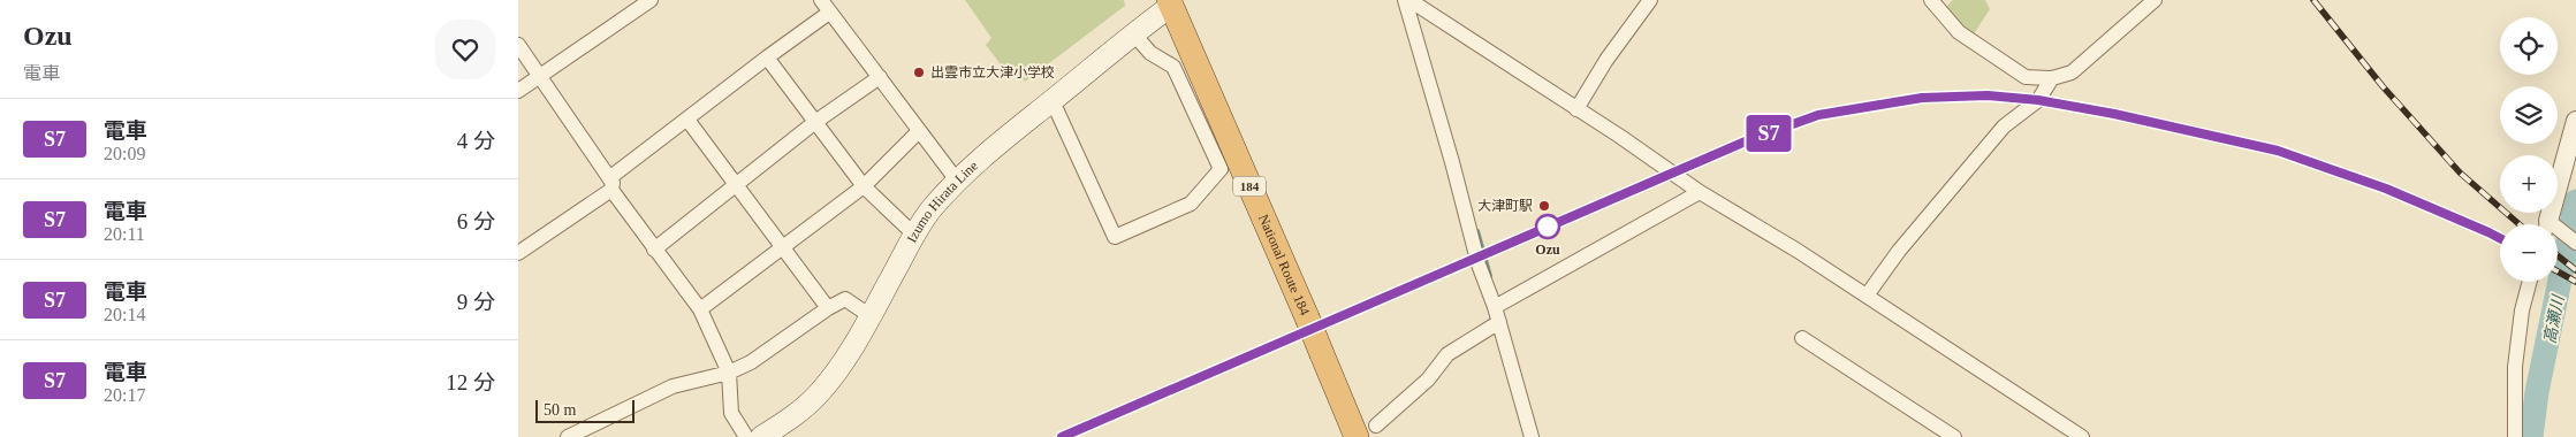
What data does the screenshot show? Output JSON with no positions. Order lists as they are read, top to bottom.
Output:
{
  "streets": {
    "highway": ["184", "National Route 184"],
    "main road": ["Izumo Hirata Line"]
  },
  "crossings": [
    ["Izumo Hirata Line", "National Route 184"]
  ],
  "water": ["高瀬川"],
  "places": ["出雲市立大津小学校", "大津町駅", "Ozu"],
  "scale_bar": "50 m",
  "page": {
    "heading": ["Ozu", "電車"],
    "on_map": "S7",
    "map_buttons": ["+", "−"],
    "list": [
      {
        "mark": "S7",
        "name": "電車",
        "note": "20:09",
        "value": "4 分"
      },
      {
        "mark": "S7",
        "name": "電車",
        "note": "20:11",
        "value": "6 分"
      },
      {
        "mark": "S7",
        "name": "電車",
        "note": "20:14",
        "value": "9 分"
      },
      {
        "mark": "S7",
        "name": "電車",
        "note": "20:17",
        "value": "12 分"
      }
    ],
    "scale": "50 m"
  }
}
